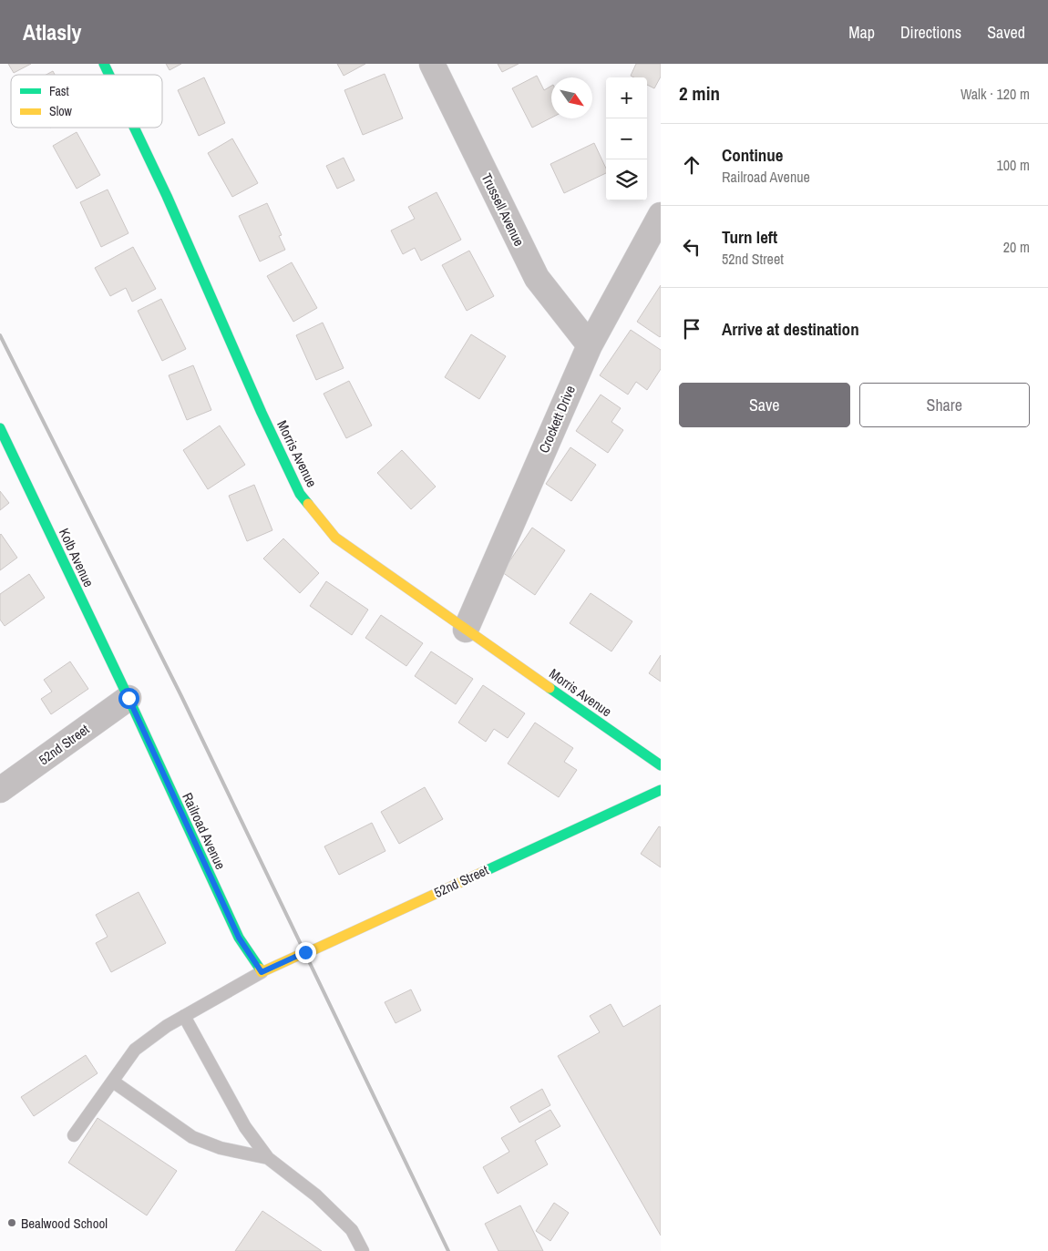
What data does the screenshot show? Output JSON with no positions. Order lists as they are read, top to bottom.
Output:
{
  "streets": {
    "street": [
      "Trussell Avenue",
      "Crockett Drive",
      "Morris Avenue",
      "Kolb Avenue",
      "52nd Street",
      "Railroad Avenue"
    ]
  },
  "crossings": [
    ["Trussell Avenue", "Crockett Drive"],
    ["Crockett Drive", "Morris Avenue"],
    ["Kolb Avenue", "52nd Street"],
    ["Kolb Avenue", "Railroad Avenue"],
    ["52nd Street", "Railroad Avenue"]
  ],
  "places": ["Bealwood School"],
  "legend": ["Fast", "Slow"],
  "north": "bottom right",
  "page": {
    "header": "Atlasly",
    "nav": ["Map", "Directions", "Saved"],
    "heading": ["2 min", "Walk · 120 m"],
    "map_buttons": ["+", "−"],
    "list": [
      ["Continue", "Railroad Avenue", "100 m"],
      ["Turn left", "52nd Street", "20 m"],
      "Arrive at destination"
    ],
    "buttons": ["Save", "Share"]
  }
}
